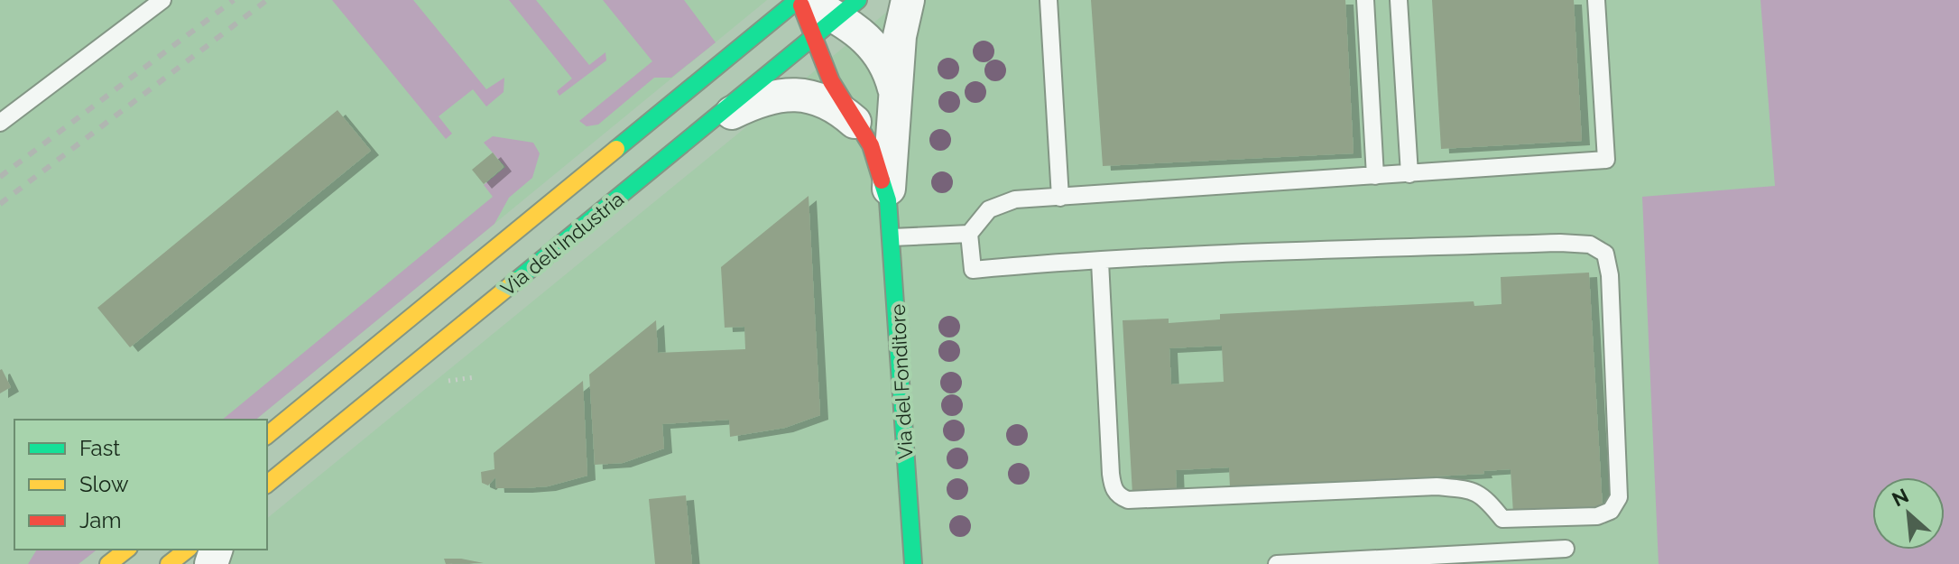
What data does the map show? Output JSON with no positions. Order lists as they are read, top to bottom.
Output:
{
  "streets": {
    "main road": ["Via dell'Industria", "Via del Fonditore"]
  },
  "crossings": [
    ["Via dell'Industria", "Via del Fonditore"]
  ],
  "legend": ["Fast", "Slow", "Jam"],
  "north": "top left"
}
